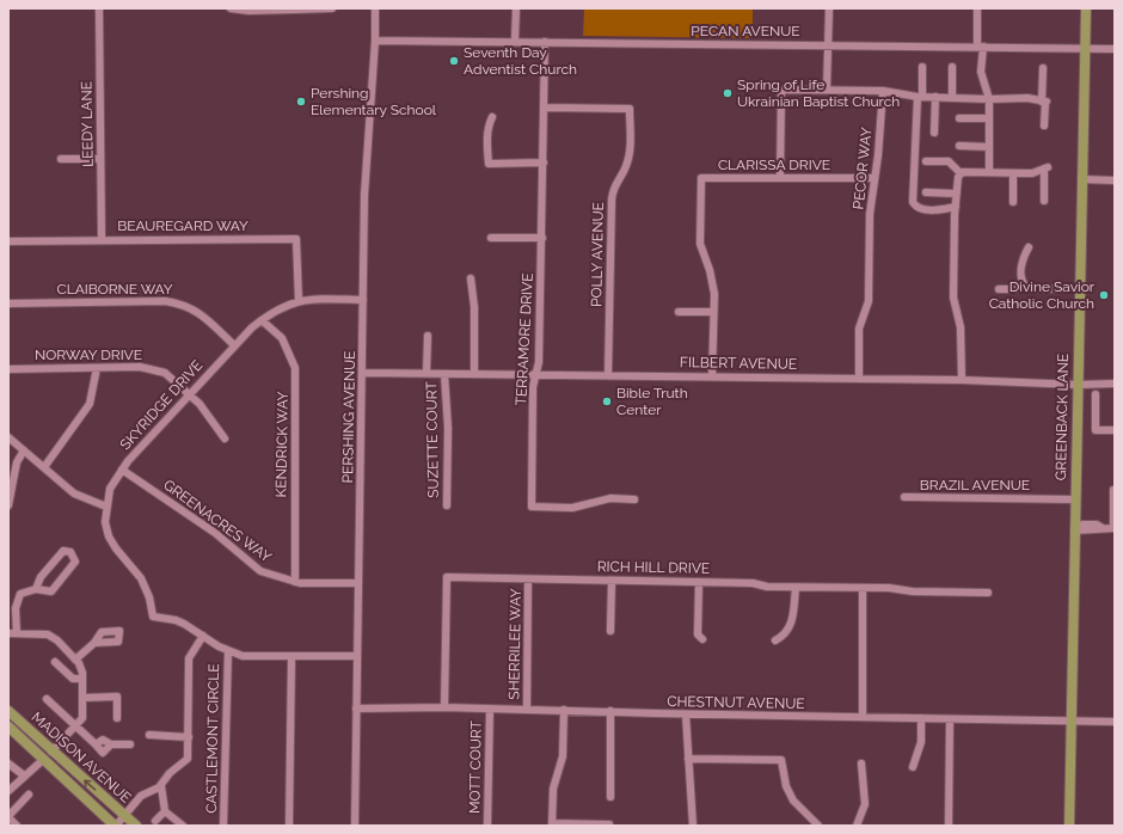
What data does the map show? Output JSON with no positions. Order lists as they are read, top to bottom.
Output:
{
  "streets": {
    "main road": ["GREENBACK LANE", "MADISON AVENUE"],
    "street": [
      "PECAN AVENUE",
      "LEEDY LANE",
      "CLARISSA DRIVE",
      "PECOR WAY",
      "BEAUREGARD WAY",
      "POLLY AVENUE",
      "CLAIBORNE WAY",
      "TERRAMORE DRIVE",
      "NORWAY DRIVE",
      "FILBERT AVENUE",
      "SKYRIDGE DRIVE",
      "PERSHING AVENUE",
      "SUZETTE COURT",
      "KENDRICK WAY",
      "BRAZIL AVENUE",
      "GREENACRES WAY",
      "RICH HILL DRIVE",
      "SHERRILEE WAY",
      "CHESTNUT AVENUE",
      "CASTLEMONT CIRCLE",
      "MOTT COURT"
    ]
  },
  "crossings": [
    ["PECAN AVENUE", "TERRAMORE DRIVE"],
    ["PECAN AVENUE", "PERSHING AVENUE"],
    ["PECAN AVENUE", "GREENBACK LANE"],
    ["LEEDY LANE", "BEAUREGARD WAY"],
    ["CLARISSA DRIVE", "PECOR WAY"],
    ["CLARISSA DRIVE", "FILBERT AVENUE"],
    ["PECOR WAY", "FILBERT AVENUE"],
    ["BEAUREGARD WAY", "SKYRIDGE DRIVE"],
    ["POLLY AVENUE", "TERRAMORE DRIVE"],
    ["POLLY AVENUE", "FILBERT AVENUE"],
    ["CLAIBORNE WAY", "SKYRIDGE DRIVE"],
    ["TERRAMORE DRIVE", "FILBERT AVENUE"],
    ["NORWAY DRIVE", "SKYRIDGE DRIVE"],
    ["FILBERT AVENUE", "PERSHING AVENUE"],
    ["FILBERT AVENUE", "GREENBACK LANE"],
    ["FILBERT AVENUE", "SUZETTE COURT"],
    ["SKYRIDGE DRIVE", "PERSHING AVENUE"],
    ["SKYRIDGE DRIVE", "KENDRICK WAY"],
    ["SKYRIDGE DRIVE", "GREENACRES WAY"],
    ["PERSHING AVENUE", "GREENACRES WAY"],
    ["PERSHING AVENUE", "CHESTNUT AVENUE"],
    ["GREENBACK LANE", "BRAZIL AVENUE"],
    ["GREENBACK LANE", "CHESTNUT AVENUE"],
    ["KENDRICK WAY", "GREENACRES WAY"],
    ["RICH HILL DRIVE", "SHERRILEE WAY"],
    ["RICH HILL DRIVE", "CHESTNUT AVENUE"],
    ["SHERRILEE WAY", "CHESTNUT AVENUE"],
    ["CHESTNUT AVENUE", "MOTT COURT"]
  ],
  "places": [
    "Seventh Day Adventist Church",
    "Spring of Life Ukrainian Baptist Church",
    "Pershing Elementary School",
    "Divine Savior Catholic Church",
    "Bible Truth Center"
  ]
}
